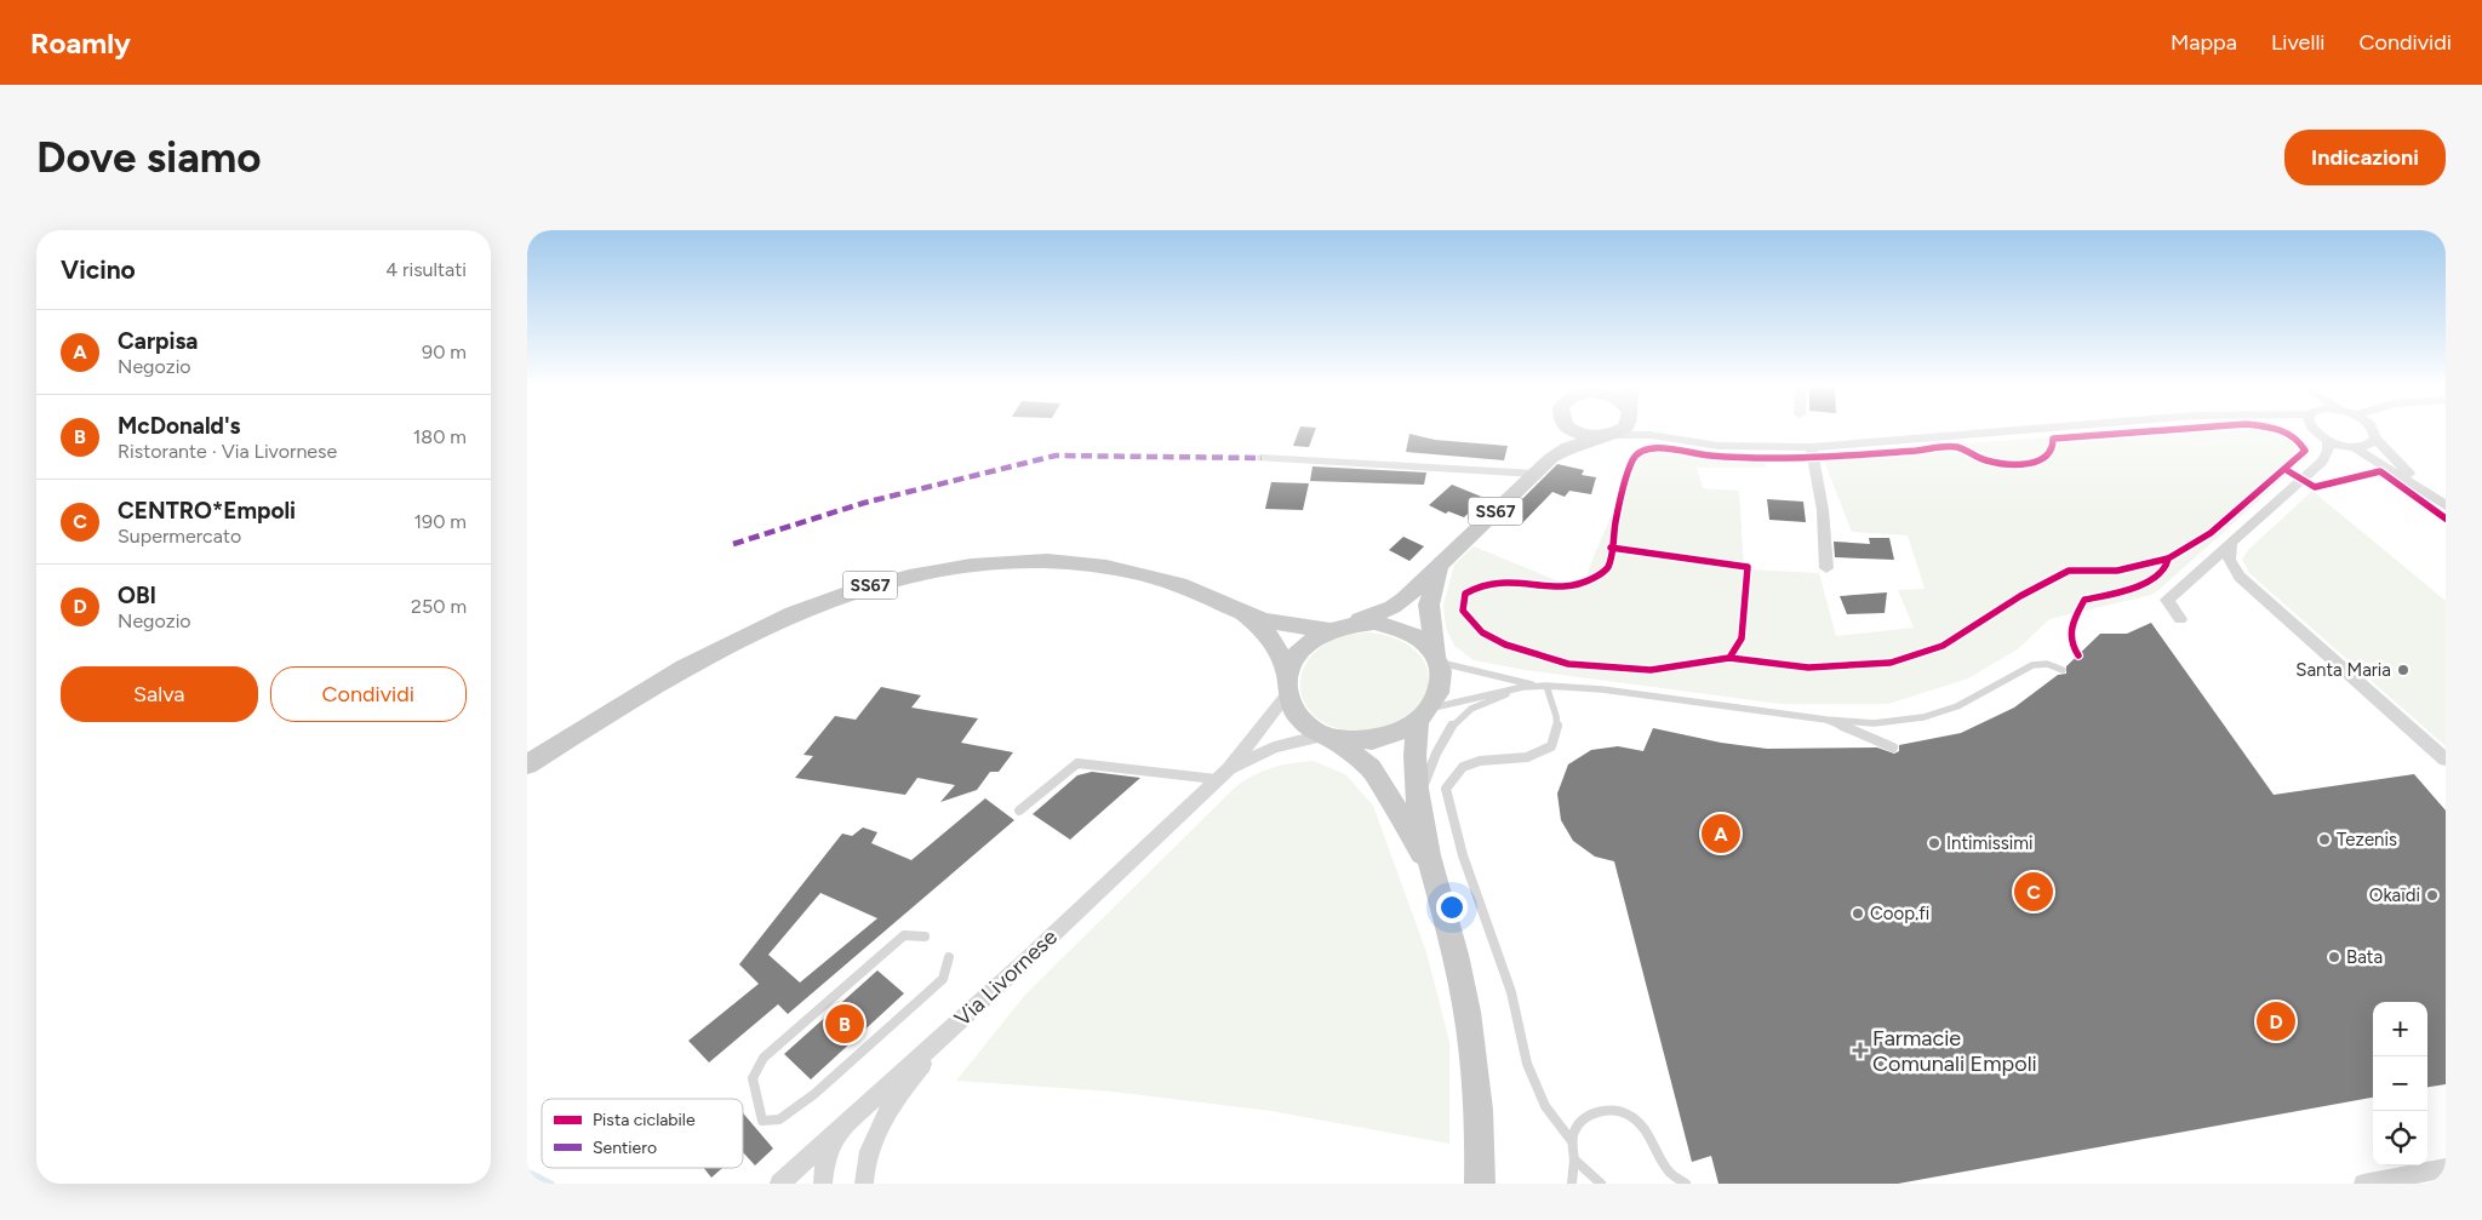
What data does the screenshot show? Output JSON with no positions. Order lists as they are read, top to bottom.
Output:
{
  "streets": {
    "main road": ["SS67", "Via Livornese"]
  },
  "crossings": [
    ["SS67", "Via Livornese"]
  ],
  "places": {
    "other": [
      "Santa Maria",
      "Tezenis",
      "Intimissimi",
      "Okaïdi",
      "Coop.fi",
      "Bata"
    ],
    "health": ["Farmacie Comunali Empoli"]
  },
  "legend": ["Pista ciclabile", "Sentiero"],
  "page": {
    "header": "Roamly",
    "nav": ["Mappa", "Livelli", "Condividi"],
    "buttons": [
      "Indicazioni",
      ["Salva", "Condividi"]
    ],
    "title": "Dove siamo",
    "heading": ["Vicino", "4 risultati"],
    "list": [
      {
        "mark": "A",
        "name": "Carpisa",
        "note": "Negozio",
        "value": "90 m"
      },
      {
        "mark": "B",
        "name": "McDonald's",
        "note": "Ristorante · Via Livornese",
        "value": "180 m"
      },
      {
        "mark": "C",
        "name": "CENTRO*Empoli",
        "note": "Supermercato",
        "value": "190 m"
      },
      {
        "mark": "D",
        "name": "OBI",
        "note": "Negozio",
        "value": "250 m"
      }
    ],
    "pins": [
      "A",
      "C",
      "D",
      "B"
    ],
    "map_buttons": ["+", "−"]
  }
}
